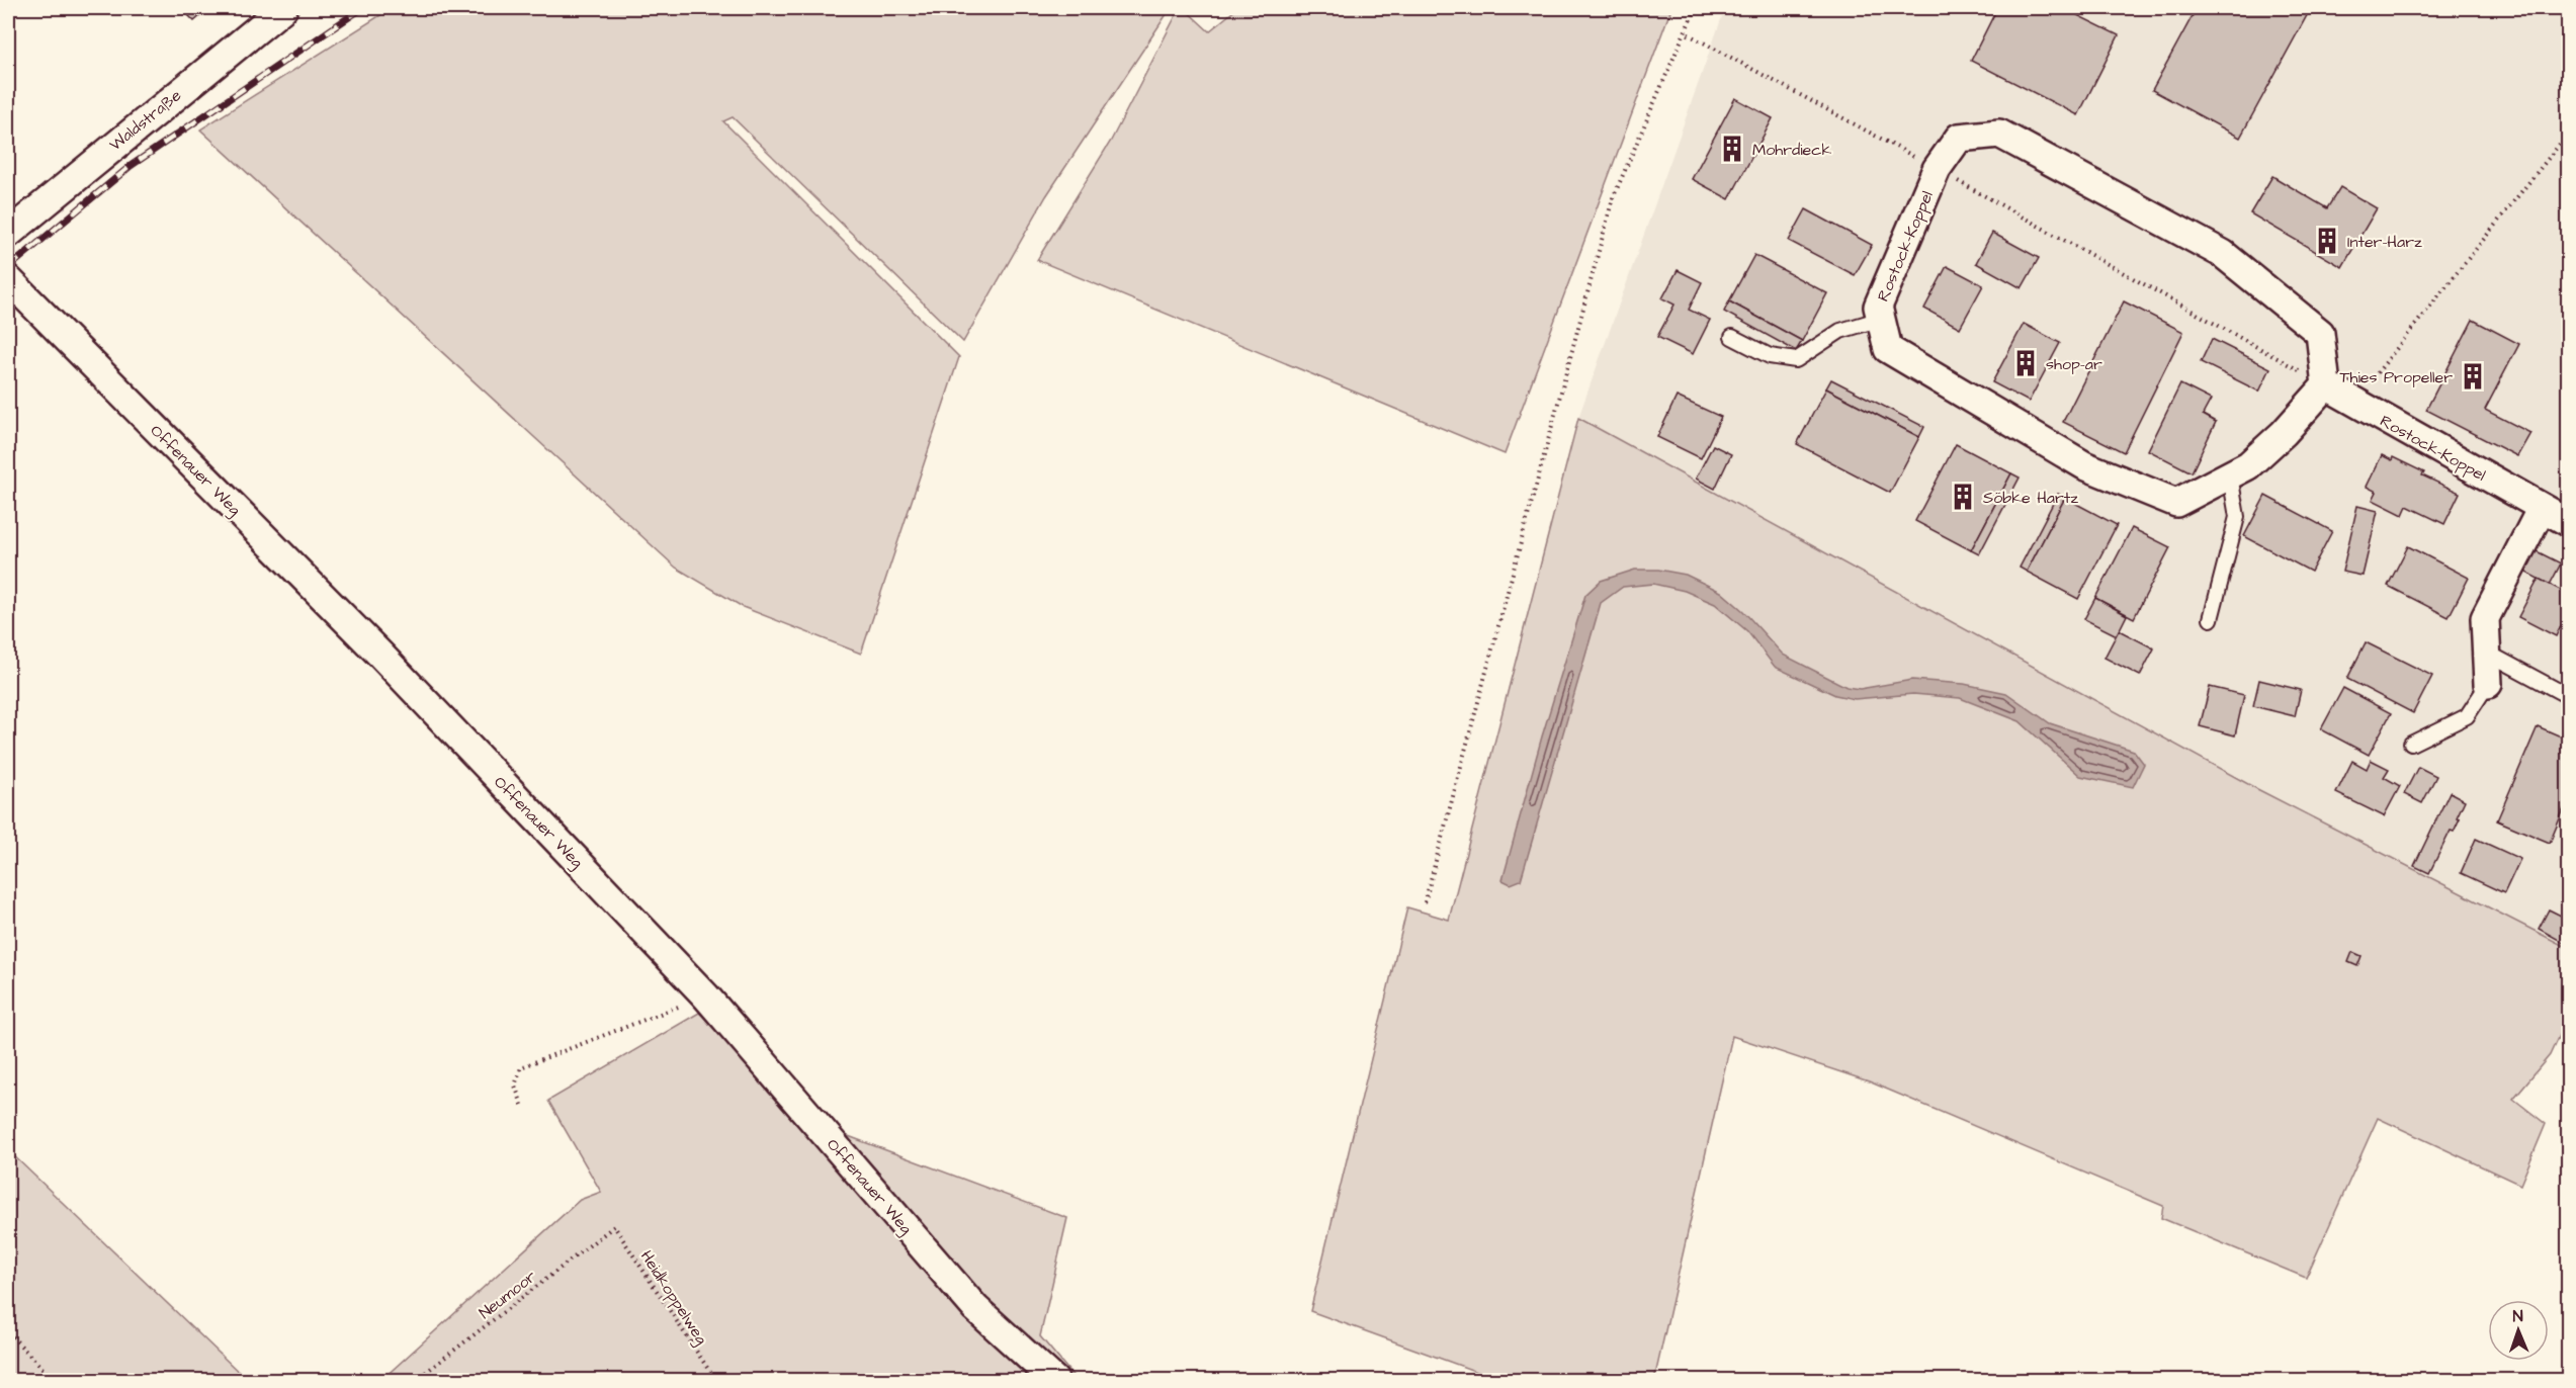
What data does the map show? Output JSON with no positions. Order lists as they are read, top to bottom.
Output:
{
  "streets": {
    "street": ["Waldstraße", "Rostock-Koppel", "Offenauer Weg"],
    "path": ["Neumoor", "Heidkoppelweg"]
  },
  "crossings": [
    ["Neumoor", "Heidkoppelweg"]
  ],
  "places": {
    "building": [
      "Mohrdieck",
      "Inter-Harz",
      "shop-ar",
      "Thies Propeller",
      "Söbke Hartz"
    ]
  },
  "north": "top"
}
